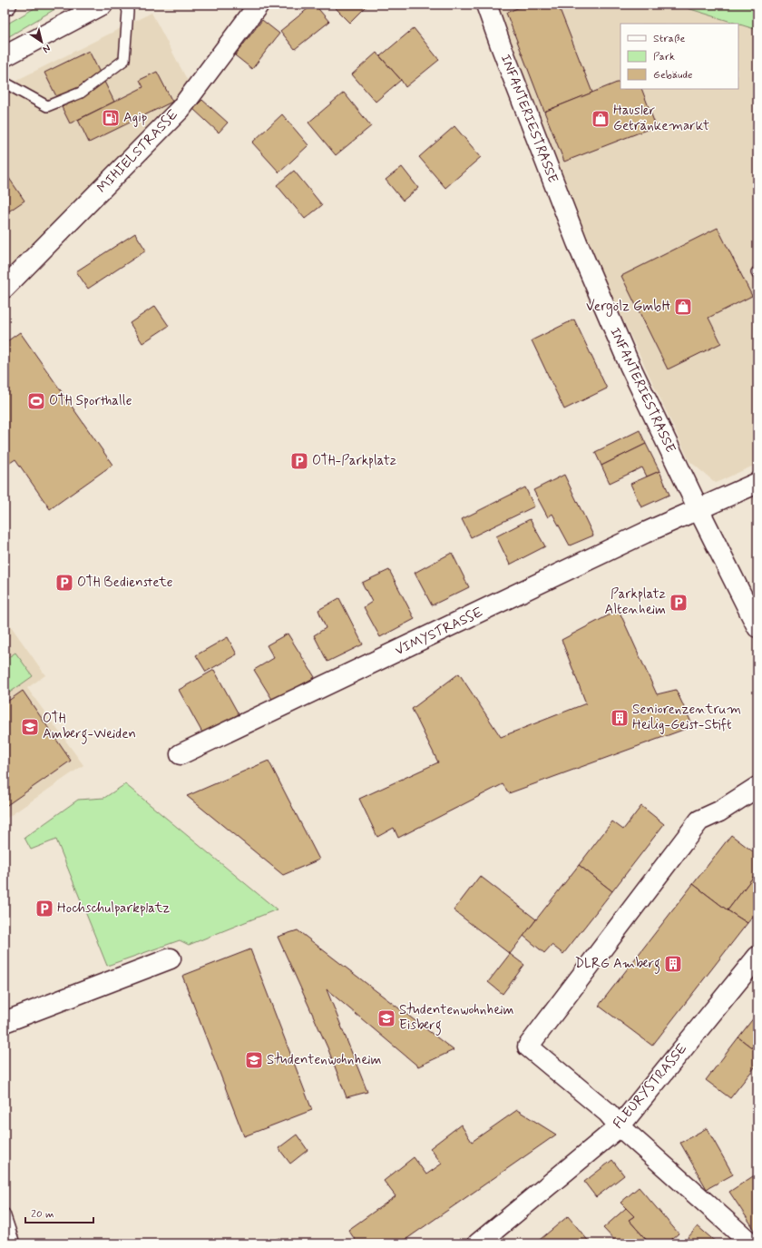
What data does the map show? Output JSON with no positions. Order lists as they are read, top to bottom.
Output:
{
  "streets": {
    "street": [
      "INFANTERIESTRASSE",
      "MIHIELSTRASSE",
      "VIMYSTRASSE",
      "FLEURYSTRASSE"
    ]
  },
  "crossings": [
    ["INFANTERIESTRASSE", "VIMYSTRASSE"]
  ],
  "places": {
    "fuel station": ["Agip"],
    "shop": ["Hausler Getränkemarkt", "Vergölz GmbH"],
    "sports": ["OTH Sporthalle"],
    "parking": [
      "OTH-Parkplatz",
      "OTH Bedienstete",
      "Parkplatz Altenheim",
      "Hochschulparkplatz"
    ],
    "building": ["Seniorenzentrum Heilig-Geist-Stift", "DLRG Amberg"],
    "school or university": ["OTH Amberg-Weiden", "Studentenwohnheim Eisberg", "Studentenwohnheim"]
  },
  "legend": ["Straße", "Park", "Gebäude"],
  "scale_bar": "20 m",
  "north": "bottom right"
}
